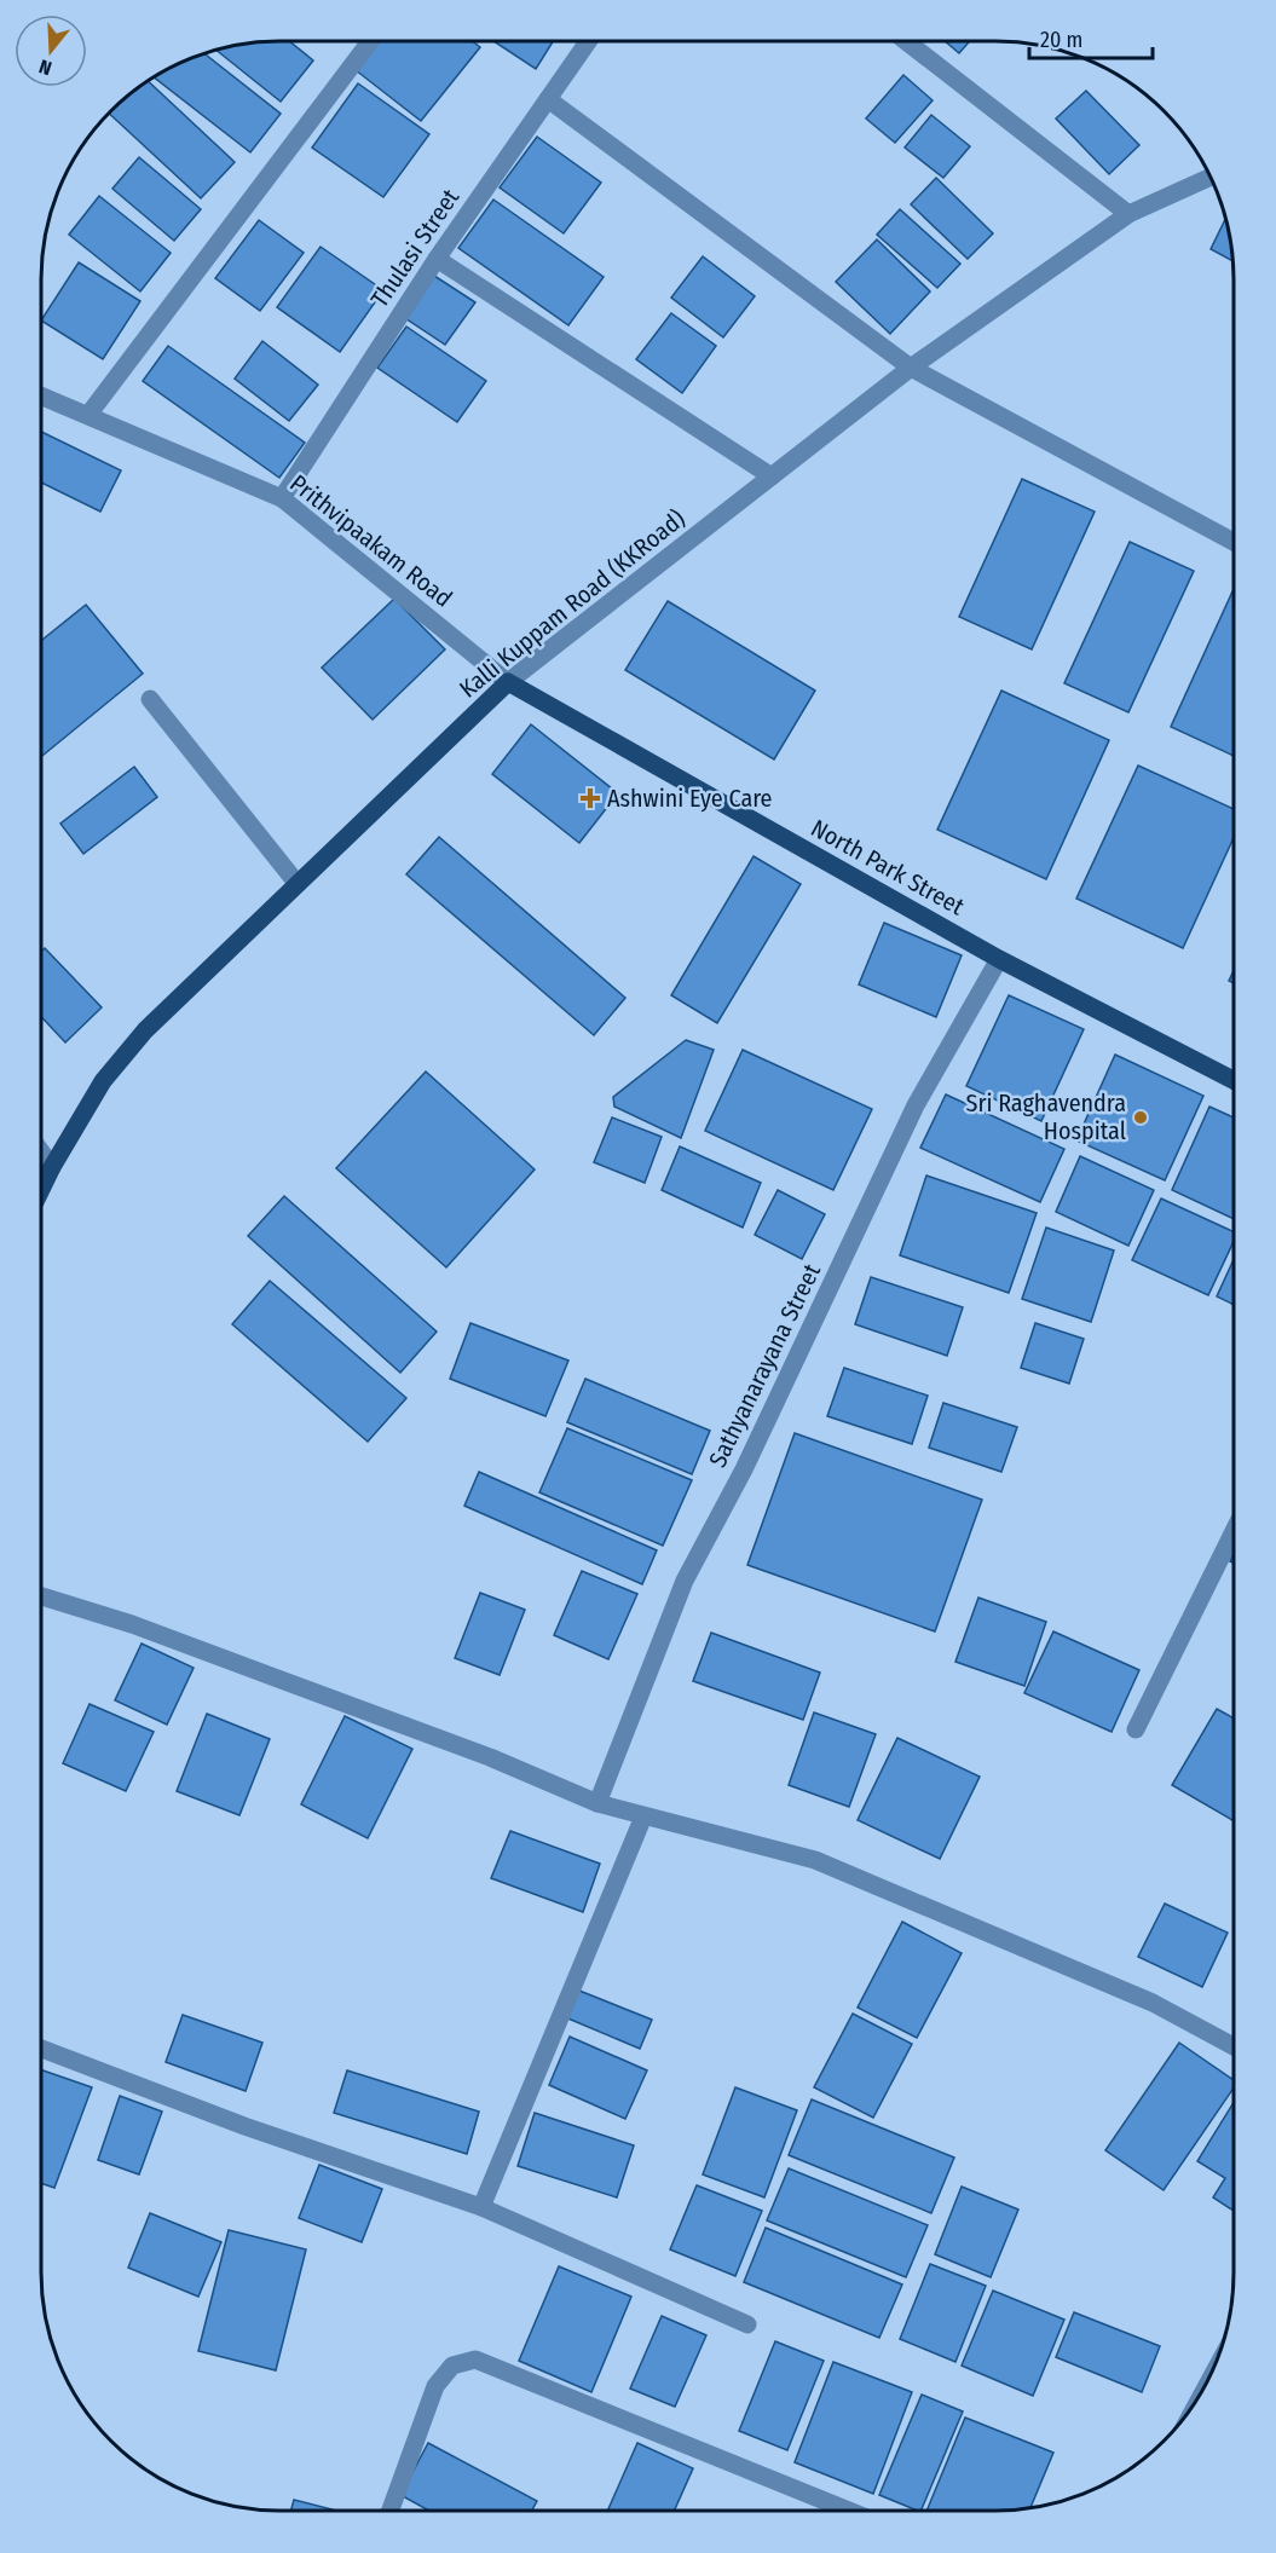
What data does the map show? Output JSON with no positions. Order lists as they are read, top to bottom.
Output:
{
  "streets": {
    "main road": ["Kalli Kuppam Road (KKRoad)", "North Park Street"],
    "street": ["Thulasi Street", "Prithvipaakam Road", "Sathyanarayana Street"]
  },
  "crossings": [
    ["Thulasi Street", "Prithvipaakam Road"],
    ["Prithvipaakam Road", "Kalli Kuppam Road (KKRoad)"],
    ["Prithvipaakam Road", "North Park Street"],
    ["Kalli Kuppam Road (KKRoad)", "North Park Street"],
    ["North Park Street", "Sathyanarayana Street"]
  ],
  "places": {
    "health": ["Ashwini Eye Care"],
    "other": ["Sri Raghavendra Hospital"]
  },
  "scale_bar": "20 m",
  "north": "bottom"
}
